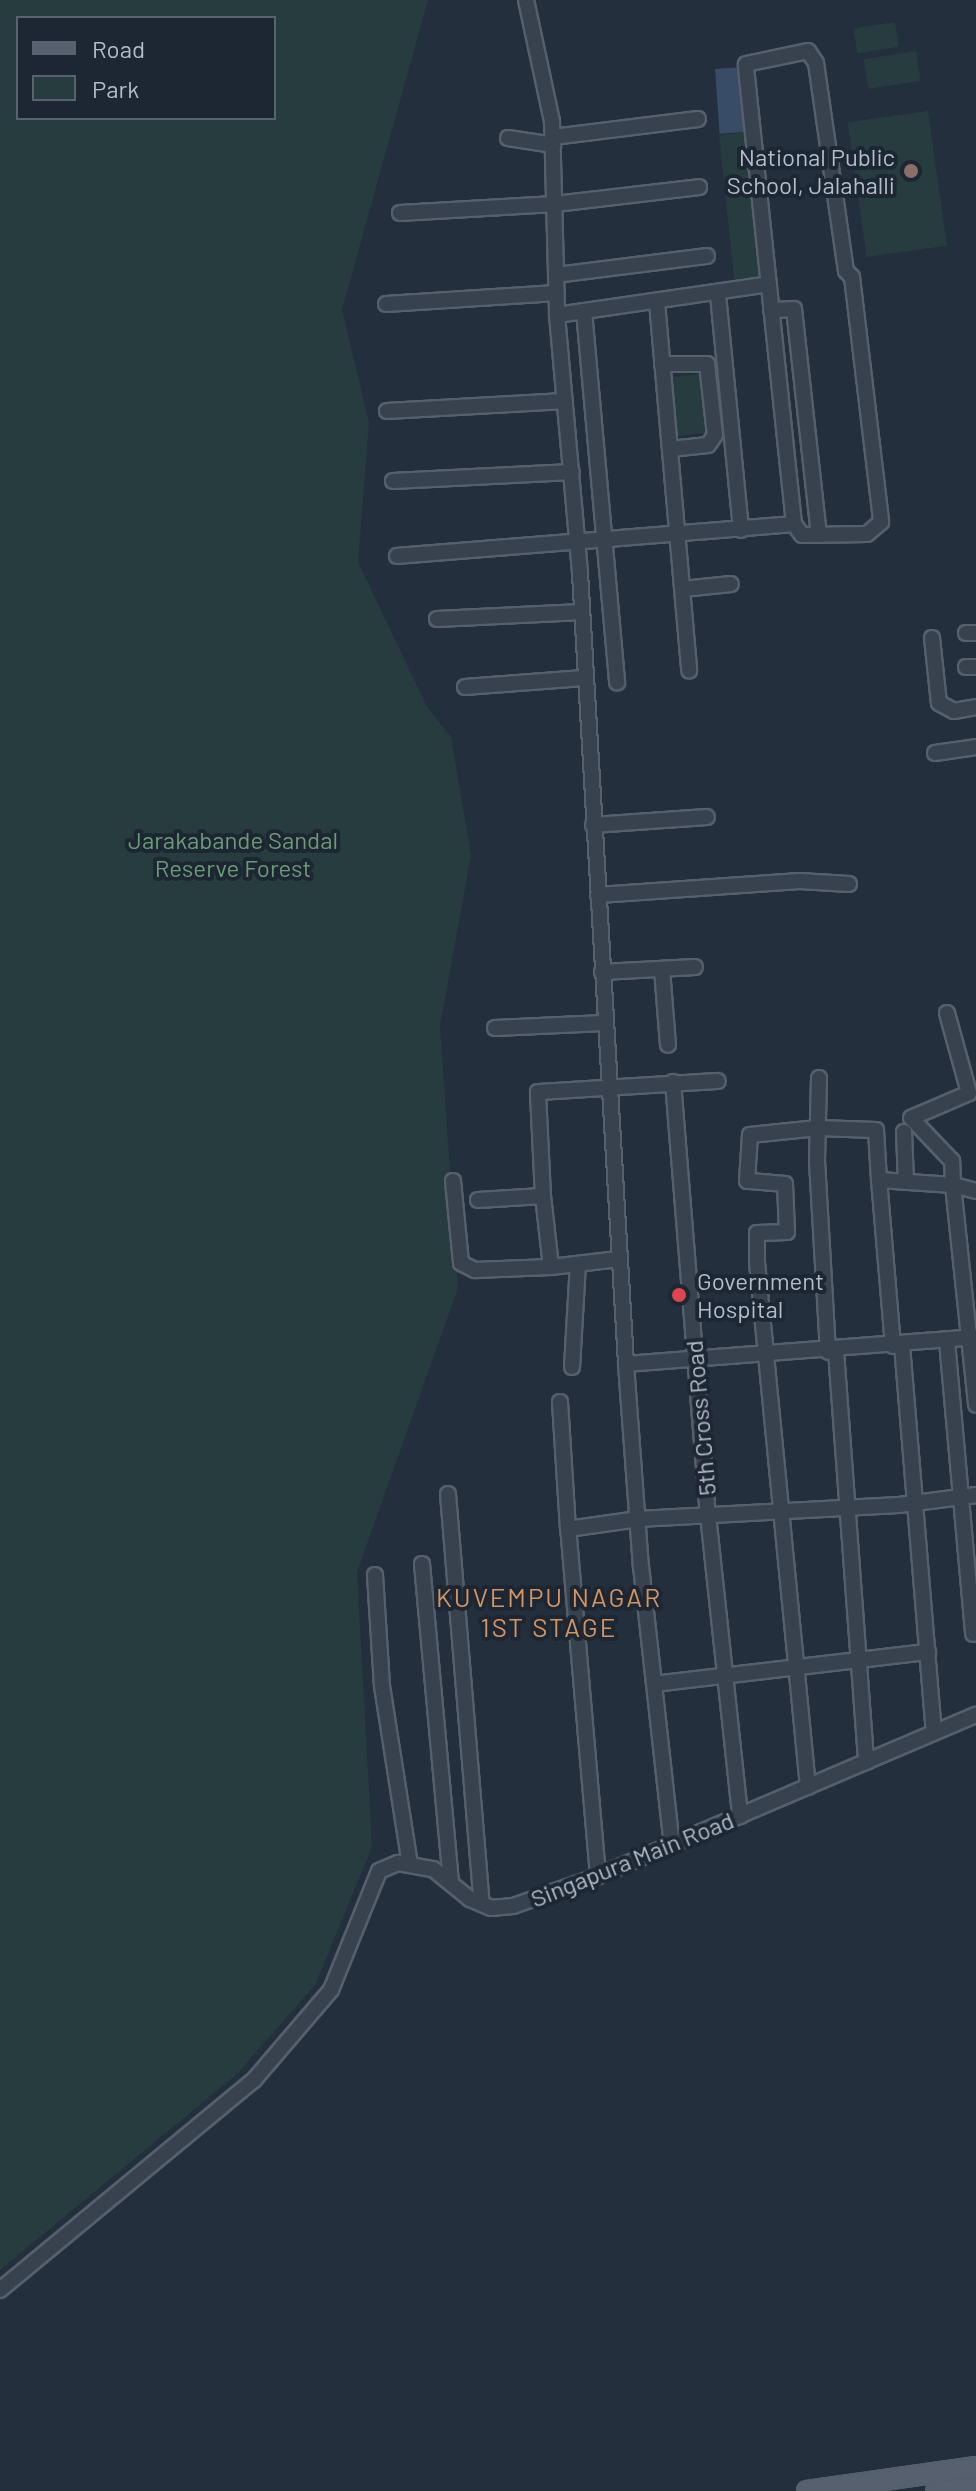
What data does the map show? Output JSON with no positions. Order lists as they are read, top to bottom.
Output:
{
  "streets": {
    "street": ["5th Cross Road", "Singapura Main Road"]
  },
  "crossings": [
    ["5th Cross Road", "Singapura Main Road"]
  ],
  "districts": ["KUVEMPU NAGAR 1ST STAGE"],
  "parks": ["Jarakabande Sandal Reserve Forest"],
  "places": ["National Public School, Jalahalli", "Government Hospital"],
  "legend": ["Road", "Park"]
}
